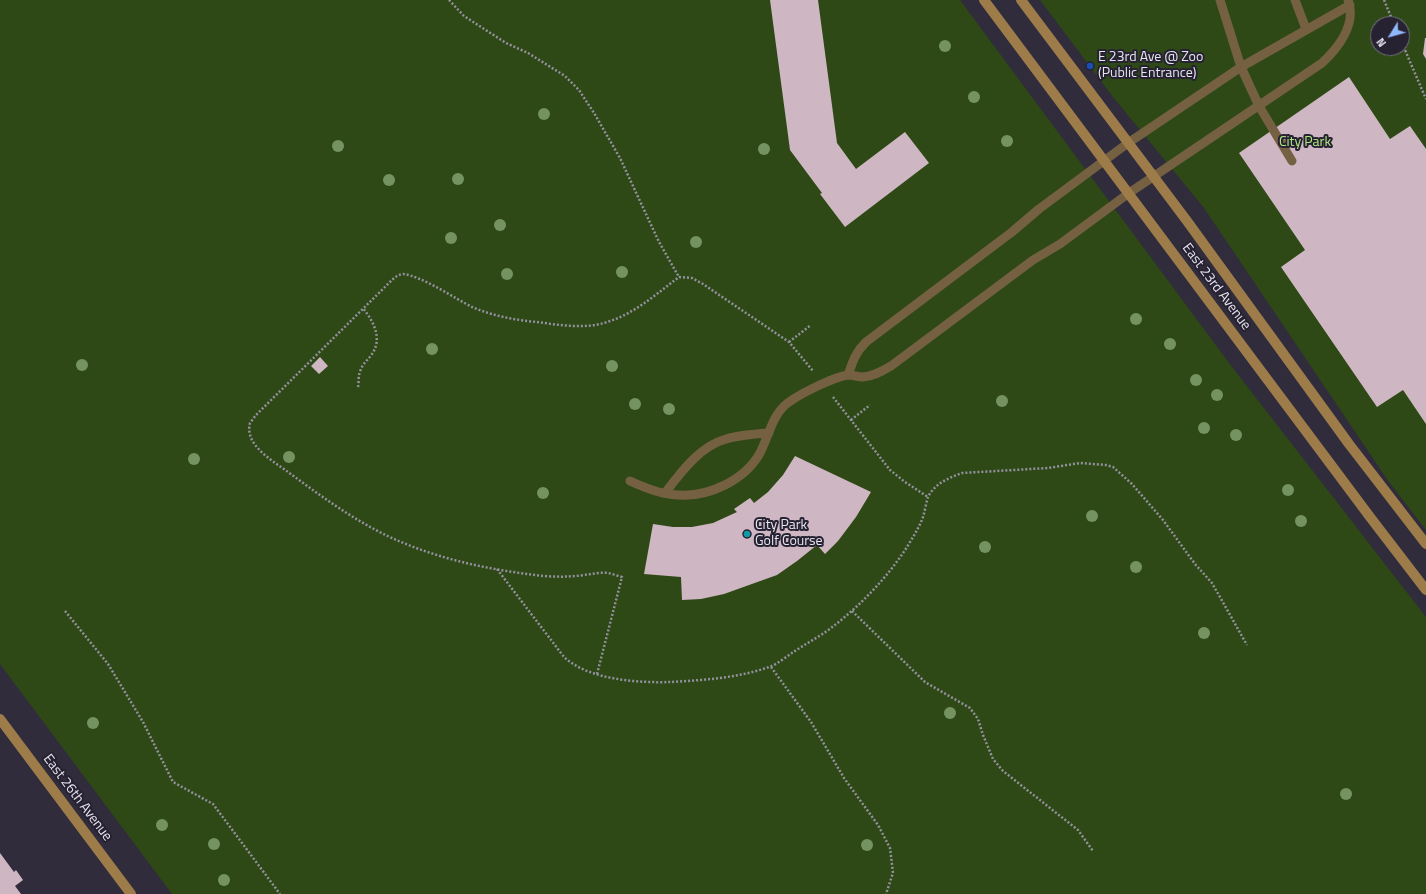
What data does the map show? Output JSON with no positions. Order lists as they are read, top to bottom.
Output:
{
  "streets": {
    "main road": ["East 23rd Avenue", "East 26th Avenue"]
  },
  "parks": ["City Park"],
  "places": ["E 23rd Ave @ Zoo (Public Entrance)", "City Park Golf Course"],
  "north": "bottom left"
}
